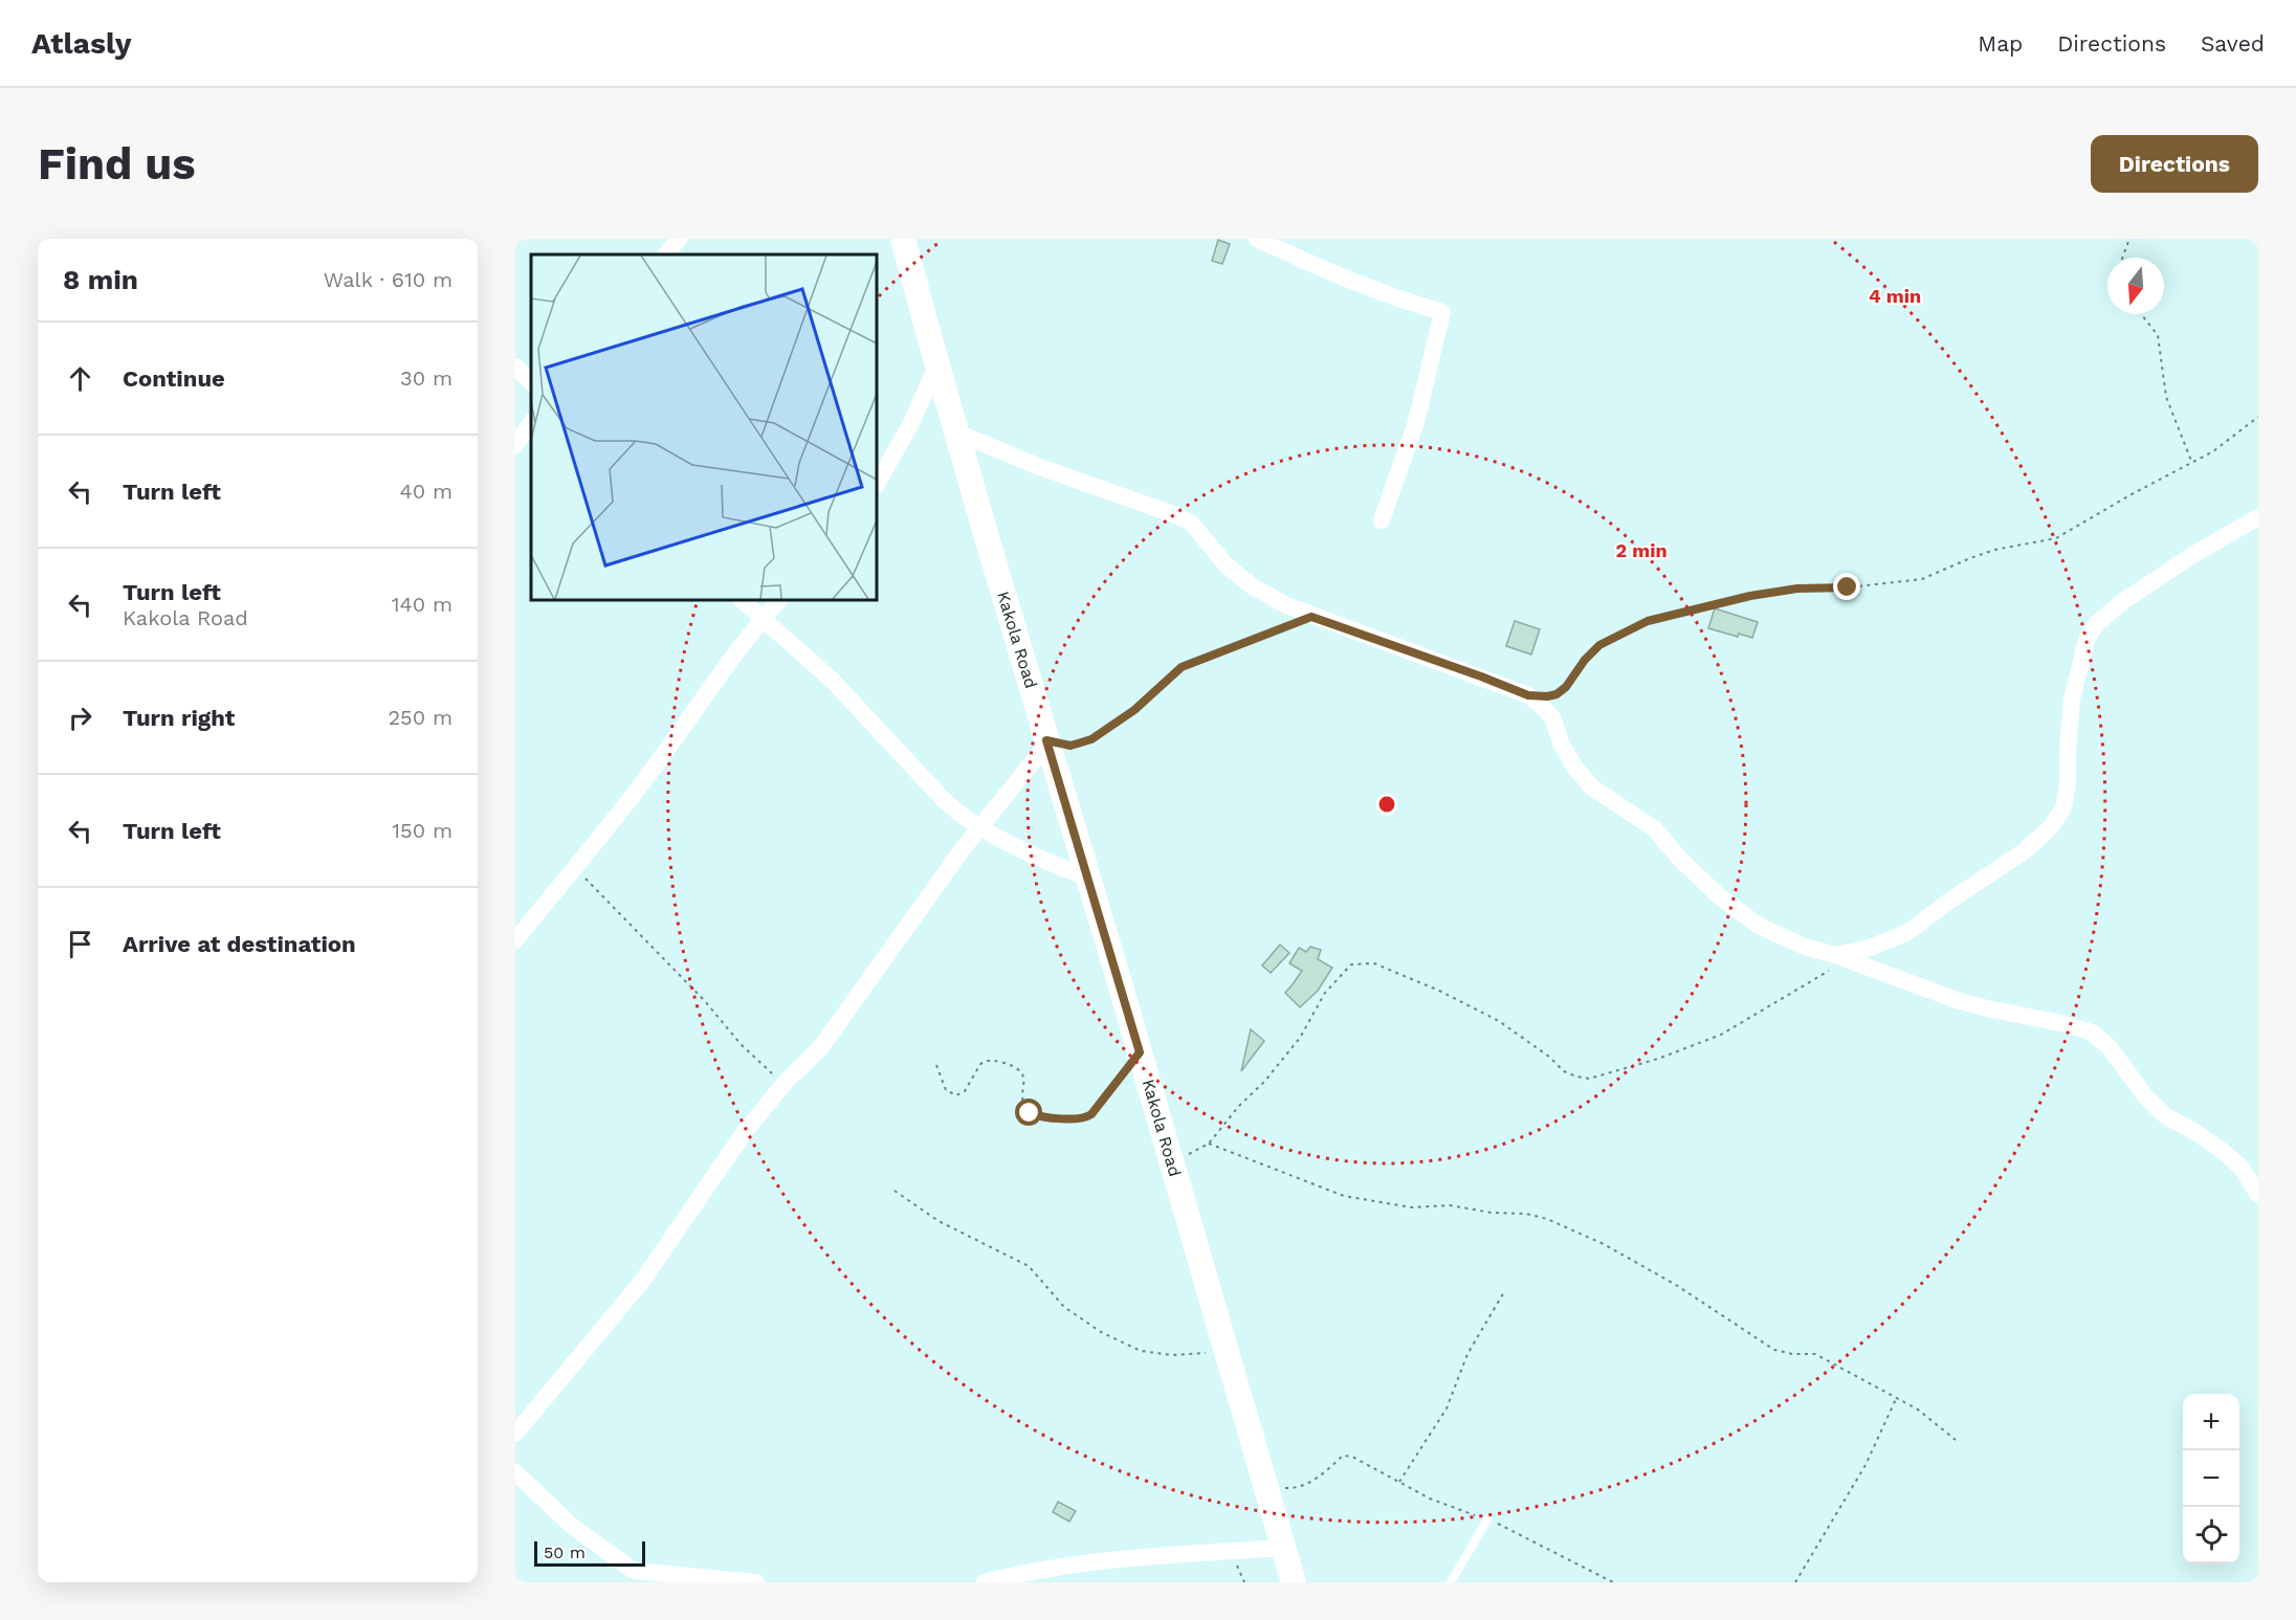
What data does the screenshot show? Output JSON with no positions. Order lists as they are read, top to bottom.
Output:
{
  "streets": {
    "main road": ["Kakola Road"]
  },
  "scale_bar": "50 m",
  "north": "bottom",
  "page": {
    "header": "Atlasly",
    "nav": ["Map", "Directions", "Saved"],
    "buttons": "Directions",
    "title": "Find us",
    "heading": ["8 min", "Walk · 610 m"],
    "list": [
      ["Continue", "30 m"],
      ["Turn left", "40 m"],
      ["Turn left", "Kakola Road", "140 m"],
      ["Turn right", "250 m"],
      ["Turn left", "150 m"],
      "Arrive at destination"
    ],
    "map_buttons": ["+", "−"],
    "scale": "50 m"
  },
  "rings": ["4 min", "2 min"]
}
